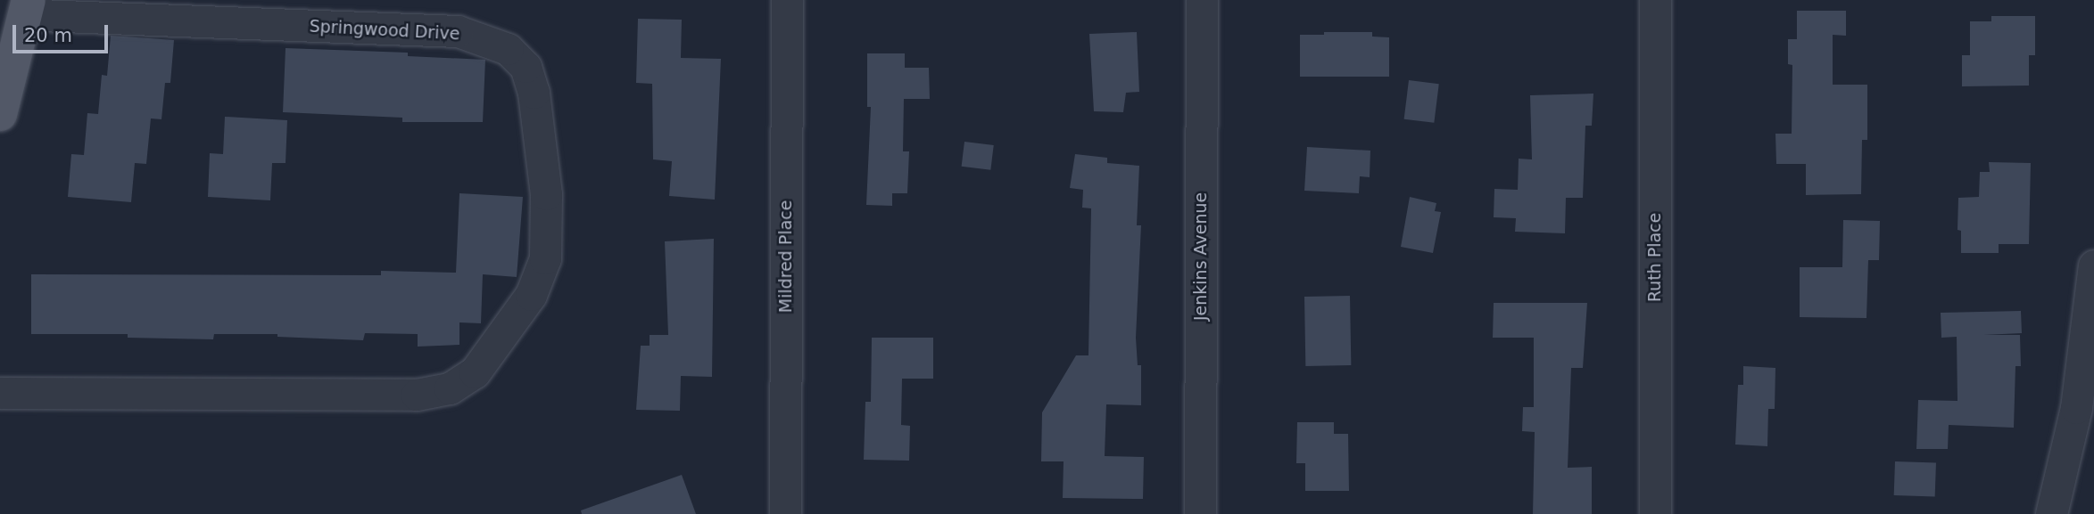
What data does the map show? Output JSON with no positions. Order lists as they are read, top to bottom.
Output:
{
  "streets": {
    "street": [
      "Springwood Drive",
      "Mildred Place",
      "Jenkins Avenue",
      "Ruth Place"
    ]
  },
  "scale_bar": "20 m"
}
